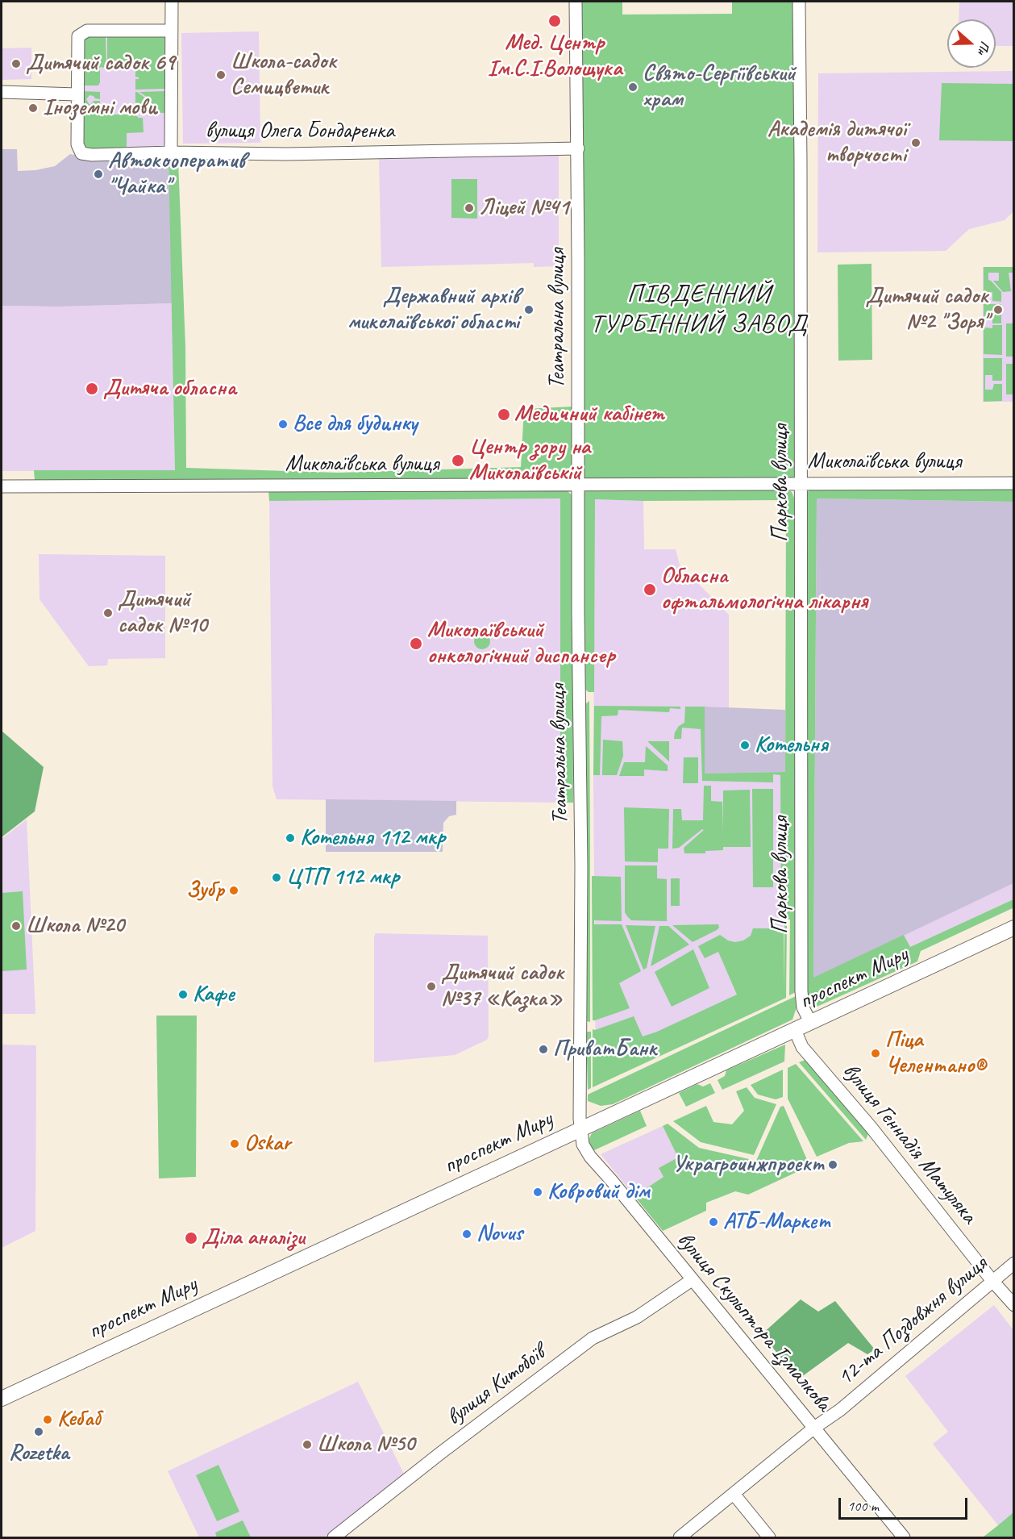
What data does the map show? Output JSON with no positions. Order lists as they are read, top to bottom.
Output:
{
  "streets": {
    "main road": ["проспект Миру"],
    "street": [
      "вулиця Олега Бондаренка",
      "Театральна вулиця",
      "Миколаївська вулиця",
      "Паркова вулиця",
      "вулиця Геннадія Матуляка",
      "12-та Поздовжня вулиця",
      "вулиця Скульптора Ізмалкова",
      "вулиця Китобоїв"
    ]
  },
  "crossings": [
    ["вулиця Олега Бондаренка", "Театральна вулиця"],
    ["Театральна вулиця", "Миколаївська вулиця"],
    ["Театральна вулиця", "проспект Миру"],
    ["Театральна вулиця", "вулиця Скульптора Ізмалкова"],
    ["Миколаївська вулиця", "Паркова вулиця"],
    ["Паркова вулиця", "проспект Миру"],
    ["проспект Миру", "вулиця Геннадія Матуляка"],
    ["проспект Миру", "вулиця Скульптора Ізмалкова"],
    ["вулиця Геннадія Матуляка", "12-та Поздовжня вулиця"],
    ["12-та Поздовжня вулиця", "вулиця Скульптора Ізмалкова"],
    ["вулиця Скульптора Ізмалкова", "вулиця Китобоїв"]
  ],
  "districts": ["ПІВДЕННИЙ ТУРБІННИЙ ЗАВОД"],
  "places": [
    "Мед. Центр Ім.С.І.Волощука",
    "Дитячий садок 69",
    "Школа-садок Семицветик",
    "Свято-Сергіївський храм",
    "Іноземні мови",
    "Академія дитячої творчості",
    "Автокооператив \"Чайка\"",
    "Ліцей №41",
    "Державний архів миколаївської області",
    "Дитячий садок №2 \"Зоря\"",
    "Дитяча обласна",
    "Медичний кабінет",
    "Все для будинку",
    "Центр зору на Миколаївській",
    "Обласна офтальмологічна лікарня",
    "Дитячий садок №10",
    "Миколаївський онкологічний диспансер",
    "Котельня",
    "Котельня 112 мкр",
    "ЦТП 112 мкр",
    "Зубр",
    "Школа №20",
    "Дитячий садок №37 «Казка»",
    "Кафе",
    "ПриватБанк",
    "Піца Челентано®",
    "Oskar",
    "Украгроинжпроект",
    "Ковровий дім",
    "АТБ-Маркет",
    "Novus",
    "Діла аналізи",
    "Кебаб",
    "Rozetka",
    "Школа №50"
  ],
  "scale_bar": "100 m",
  "north": "right"
}
